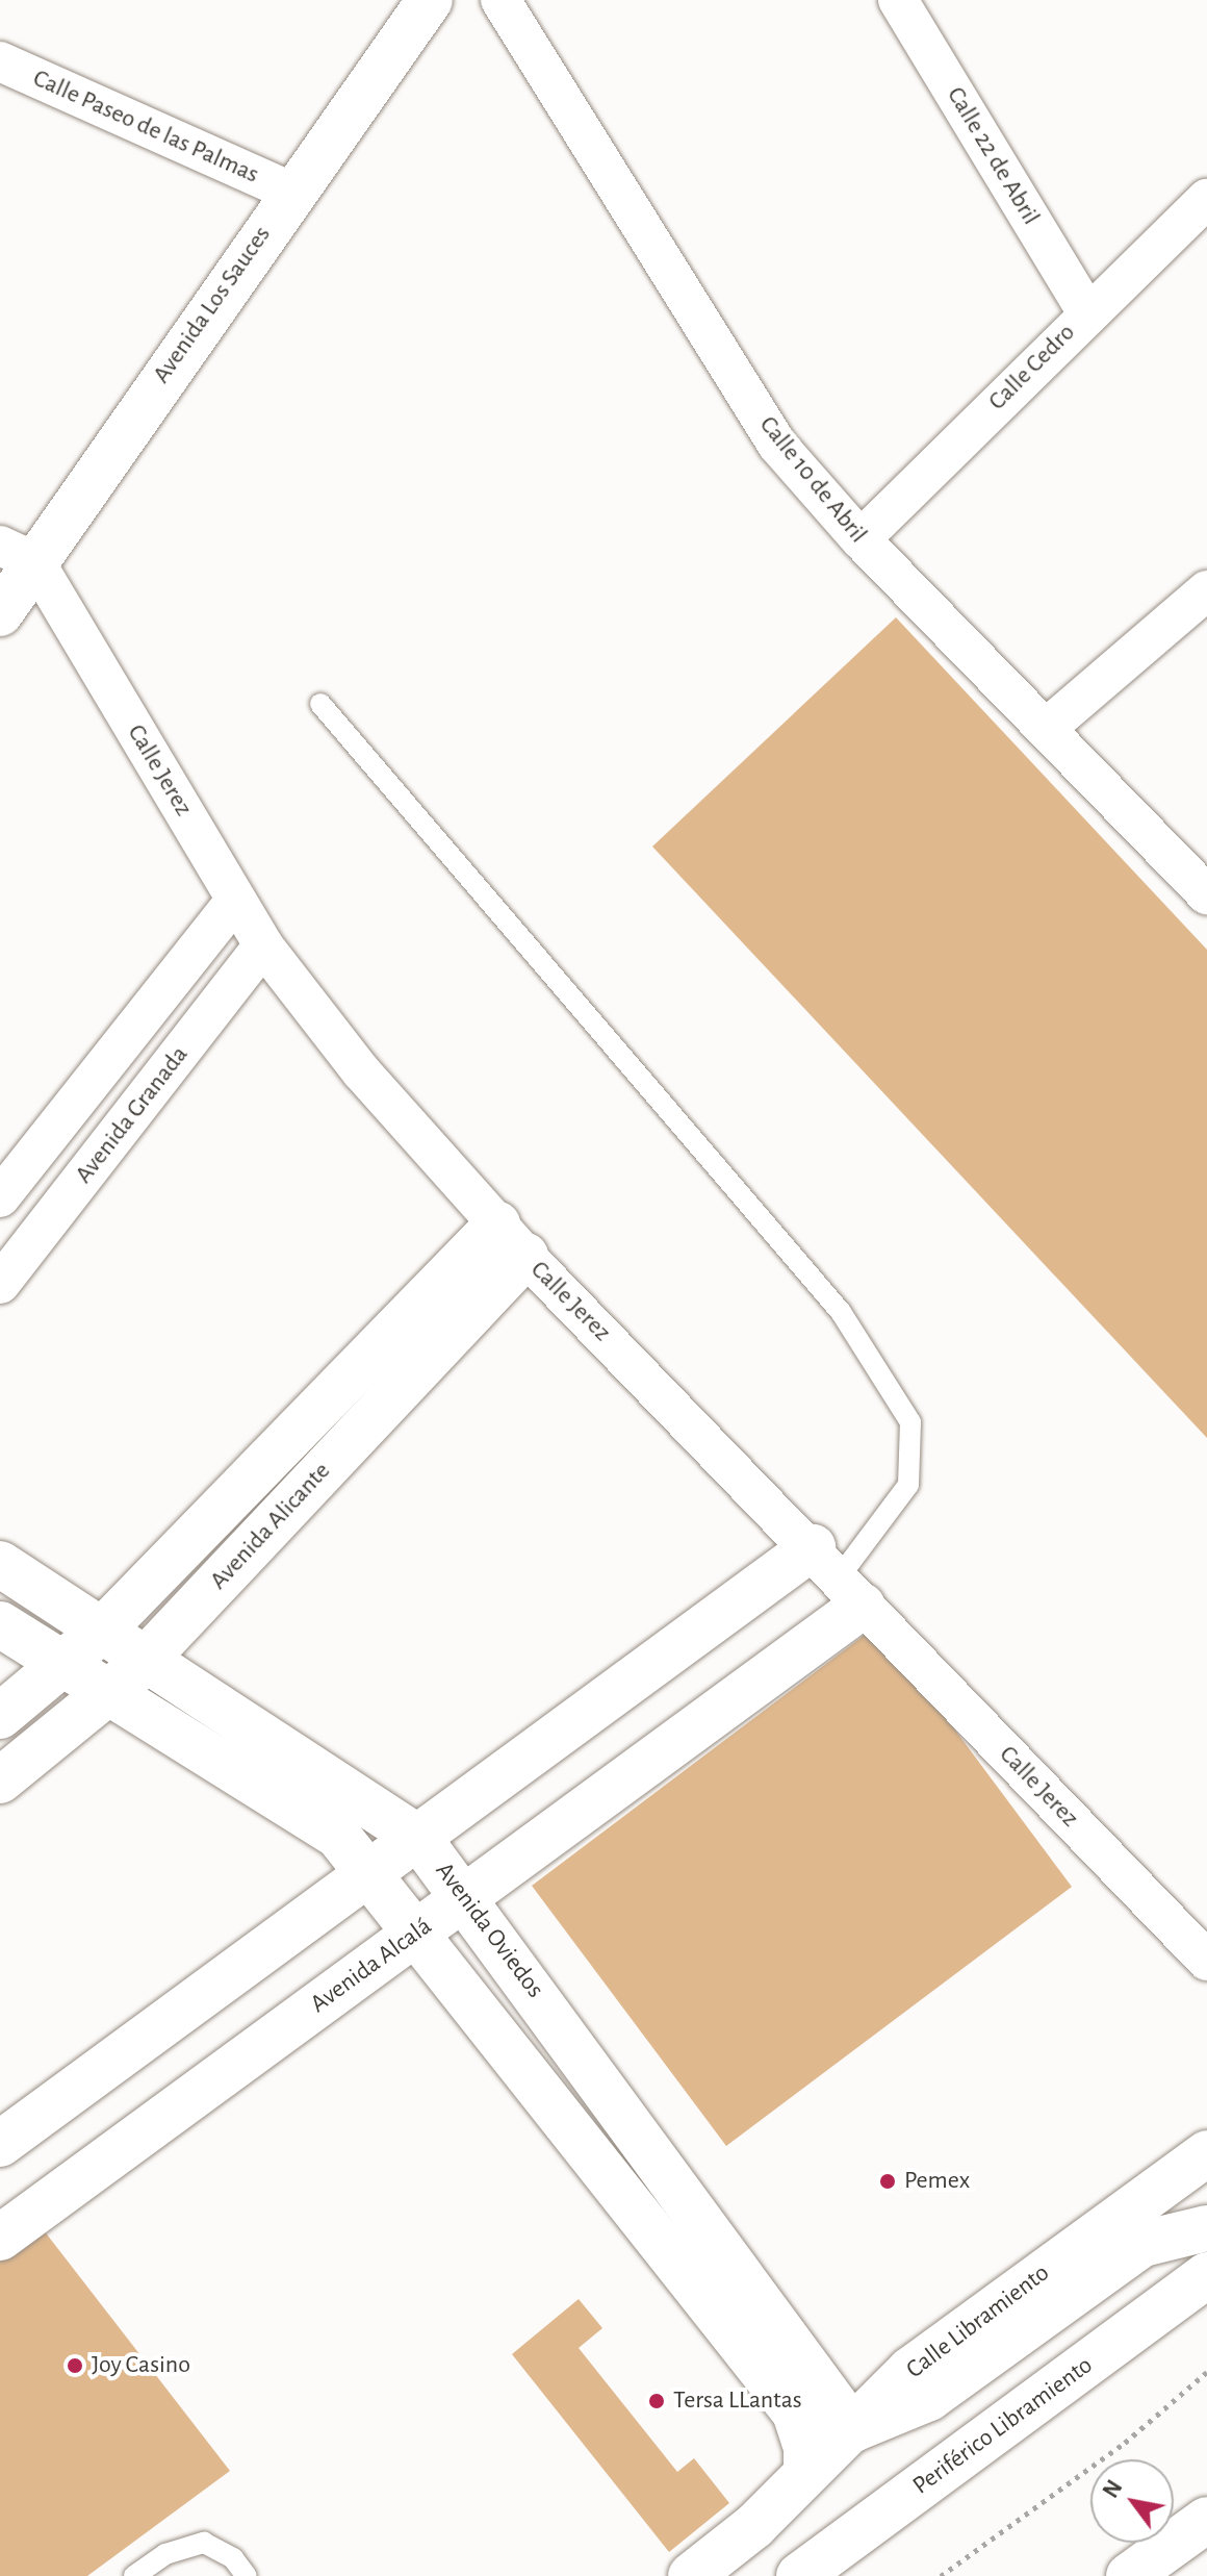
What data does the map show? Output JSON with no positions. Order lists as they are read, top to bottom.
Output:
{
  "streets": {
    "main road": [
      "Avenida Los Sauces",
      "Avenida Alicante",
      "Avenida Oviedos",
      "Avenida Alcalá",
      "Calle Libramiento",
      "Periférico Libramiento"
    ],
    "street": [
      "Calle Paseo de las Palmas",
      "Calle 22 de Abril",
      "Calle Cedro",
      "Calle 10 de Abril",
      "Calle Jerez",
      "Avenida Granada"
    ]
  },
  "crossings": [
    ["Calle Paseo de las Palmas", "Avenida Los Sauces"],
    ["Calle 22 de Abril", "Calle Cedro"],
    ["Avenida Los Sauces", "Calle Jerez"],
    ["Calle Cedro", "Calle 10 de Abril"],
    ["Calle Jerez", "Avenida Granada"],
    ["Calle Jerez", "Avenida Alicante"],
    ["Calle Jerez", "Avenida Alcalá"],
    ["Avenida Alicante", "Avenida Oviedos"],
    ["Avenida Oviedos", "Avenida Alcalá"],
    ["Avenida Oviedos", "Calle Libramiento"]
  ],
  "places": ["Pemex", "Joy Casino", "Tersa LLantas"],
  "north": "top left"
}
